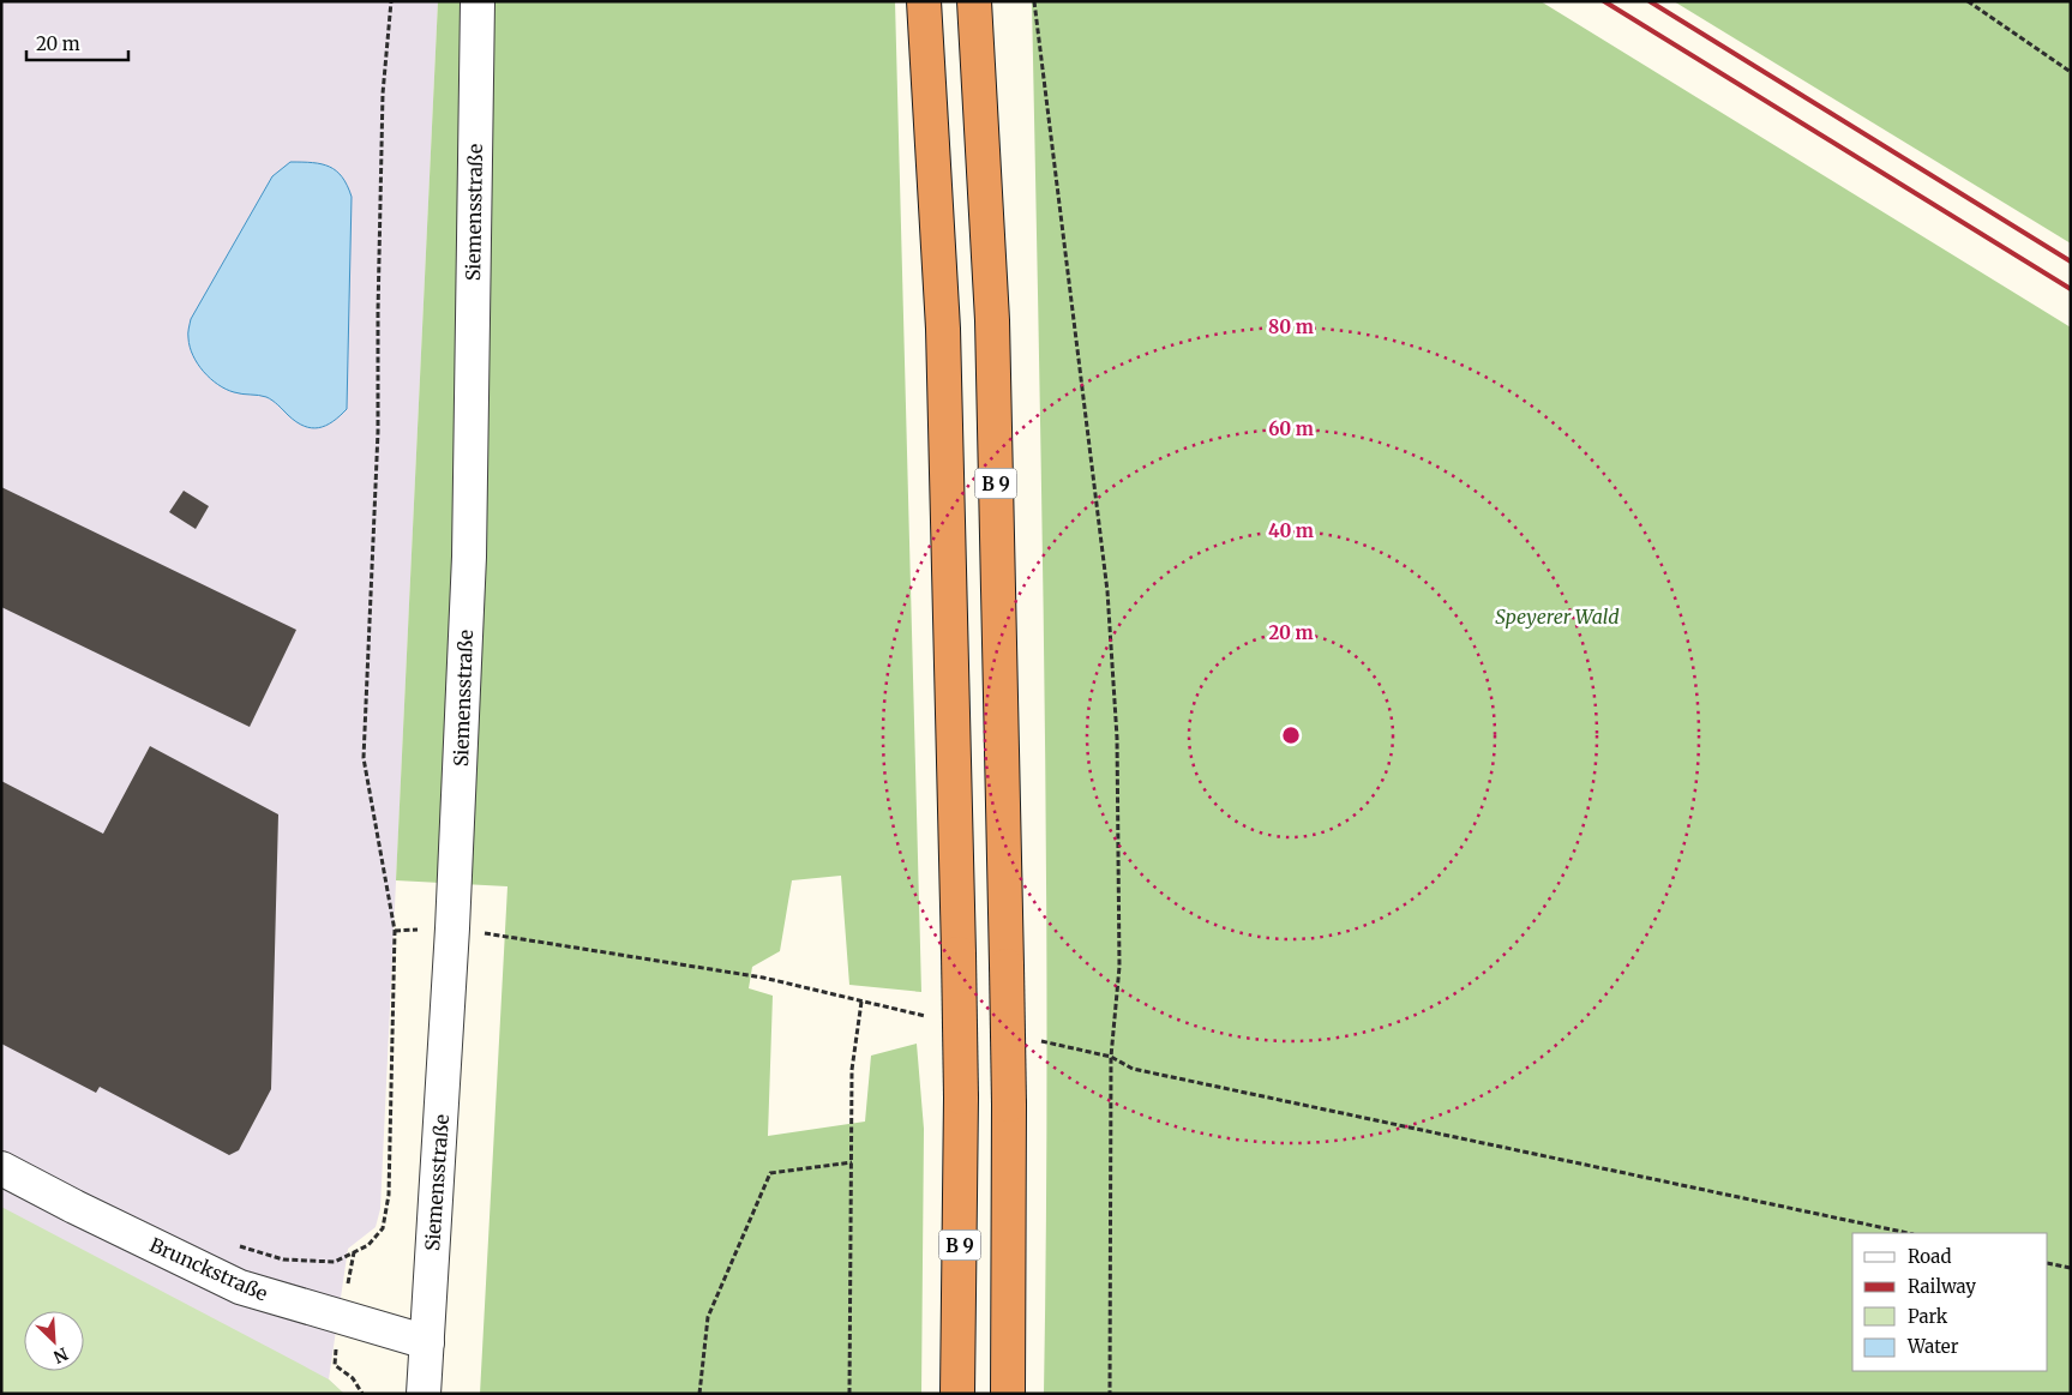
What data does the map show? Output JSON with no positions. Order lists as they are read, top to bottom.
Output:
{
  "streets": {
    "highway": ["B 9"],
    "street": ["Siemensstraße", "Brunckstraße"]
  },
  "crossings": [
    ["Siemensstraße", "Brunckstraße"]
  ],
  "parks": ["Speyerer Wald"],
  "legend": [
    "Road",
    "Railway",
    "Park",
    "Water"
  ],
  "scale_bar": "20 m",
  "north": "bottom right",
  "rings": [
    "80 m",
    "60 m",
    "40 m",
    "20 m"
  ]
}
